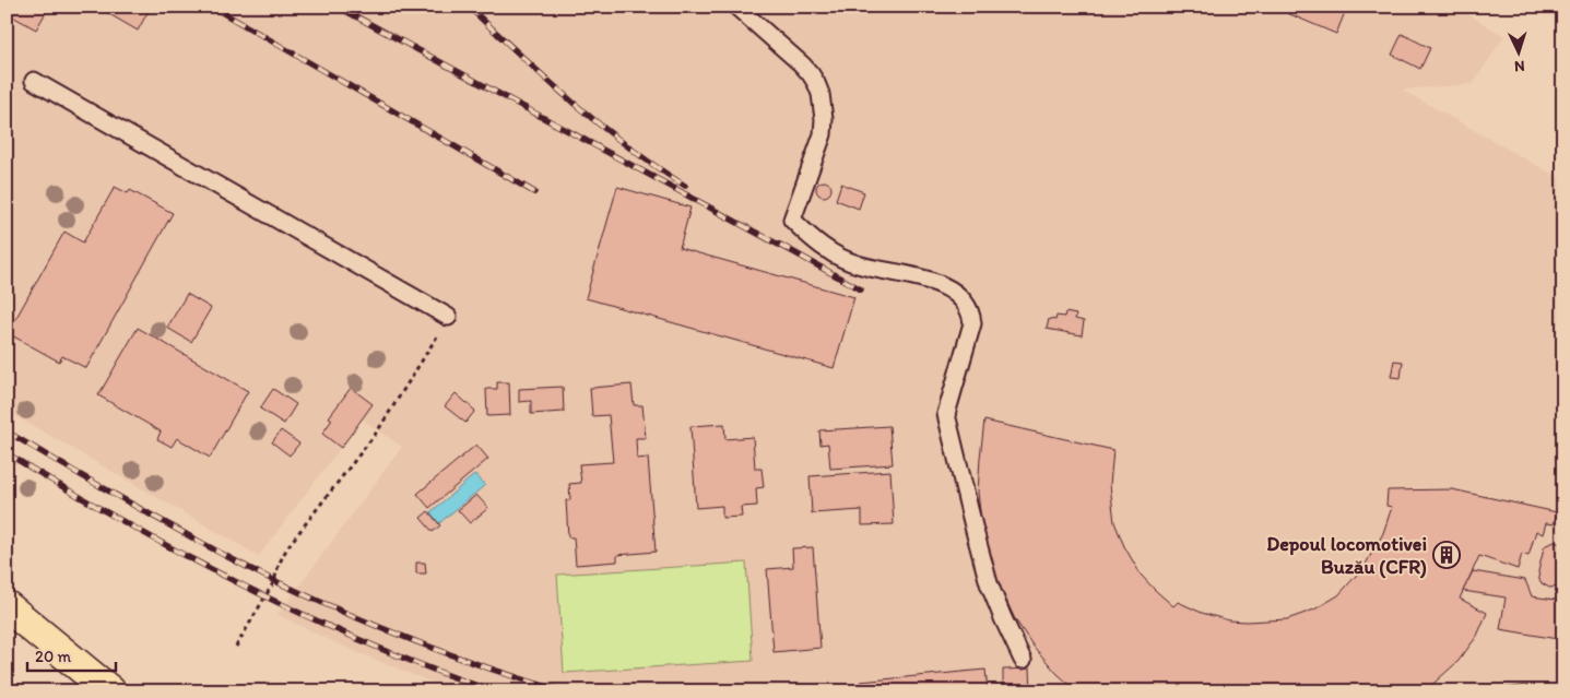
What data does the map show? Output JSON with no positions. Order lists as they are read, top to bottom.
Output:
{
  "places": {
    "building": ["Depoul locomotivei Buzău (CFR)"]
  },
  "scale_bar": "20 m",
  "north": "bottom"
}
